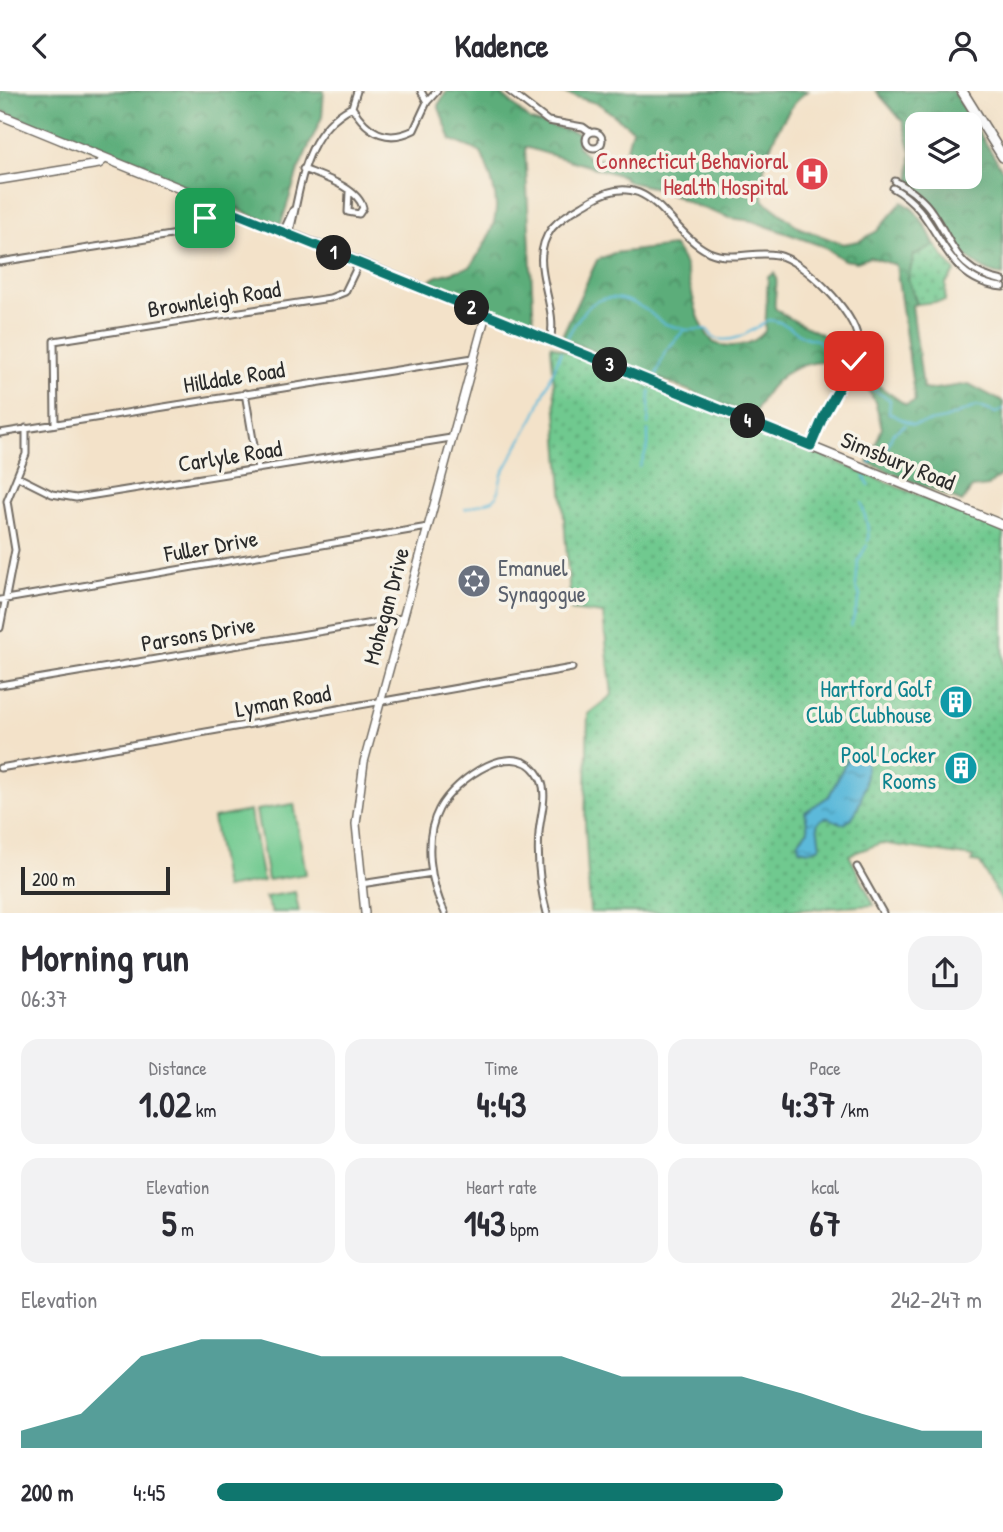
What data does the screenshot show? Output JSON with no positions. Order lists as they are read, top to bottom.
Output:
{
  "streets": {
    "main road": ["Simsbury Road"],
    "street": [
      "Brownleigh Road",
      "Hilldale Road",
      "Carlyle Road",
      "Fuller Drive",
      "Mohegan Drive",
      "Parsons Drive",
      "Lyman Road"
    ]
  },
  "crossings": [
    ["Brownleigh Road", "Hilldale Road"],
    ["Brownleigh Road", "Simsbury Road"],
    ["Hilldale Road", "Mohegan Drive"],
    ["Carlyle Road", "Mohegan Drive"],
    ["Simsbury Road", "Mohegan Drive"],
    ["Fuller Drive", "Mohegan Drive"],
    ["Mohegan Drive", "Parsons Drive"],
    ["Mohegan Drive", "Lyman Road"]
  ],
  "places": {
    "hospital": ["Connecticut Behavioral Health Hospital"],
    "synagogue": ["Emanuel Synagogue"],
    "building": ["Hartford Golf Club Clubhouse", "Pool Locker Rooms"]
  },
  "scale_bar": "200 m",
  "page": {
    "header": "Kadence",
    "pins": [
      "1",
      "2",
      "3",
      "4"
    ],
    "scale": "200 m",
    "heading": ["Morning run", "06:37"],
    "stats": [
      ["Distance", "1.02 km"],
      ["Time", "4:43"],
      ["Pace", "4:37 /km"],
      ["Elevation", "5 m"],
      ["Heart rate", "143 bpm"],
      ["kcal", "67"]
    ],
    "chart": ["Elevation", "242–247 m"],
    "list": [
      {
        "name": "200 m",
        "note": "4:45"
      }
    ]
  }
}
